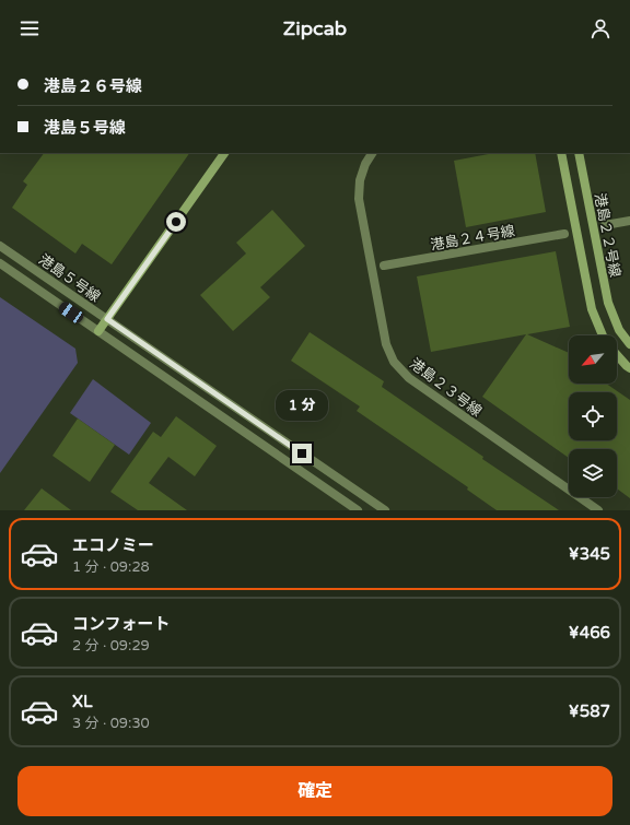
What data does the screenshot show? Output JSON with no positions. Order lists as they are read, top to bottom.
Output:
{
  "streets": {
    "street": [
      "港島２２号線",
      "港島２４号線",
      "港島５号線",
      "港島２３号線"
    ]
  },
  "north": "bottom left",
  "page": {
    "header": "Zipcab",
    "banner": ["港島２６号線", "港島５号線"],
    "bubble": "1 分",
    "list": [
      {
        "name": "エコノミー",
        "note": "1 分 · 09:28",
        "value": "¥345"
      },
      {
        "name": "コンフォート",
        "note": "2 分 · 09:29",
        "value": "¥466"
      },
      {
        "name": "XL",
        "note": "3 分 · 09:30",
        "value": "¥587"
      }
    ],
    "buttons": "確定"
  }
}
